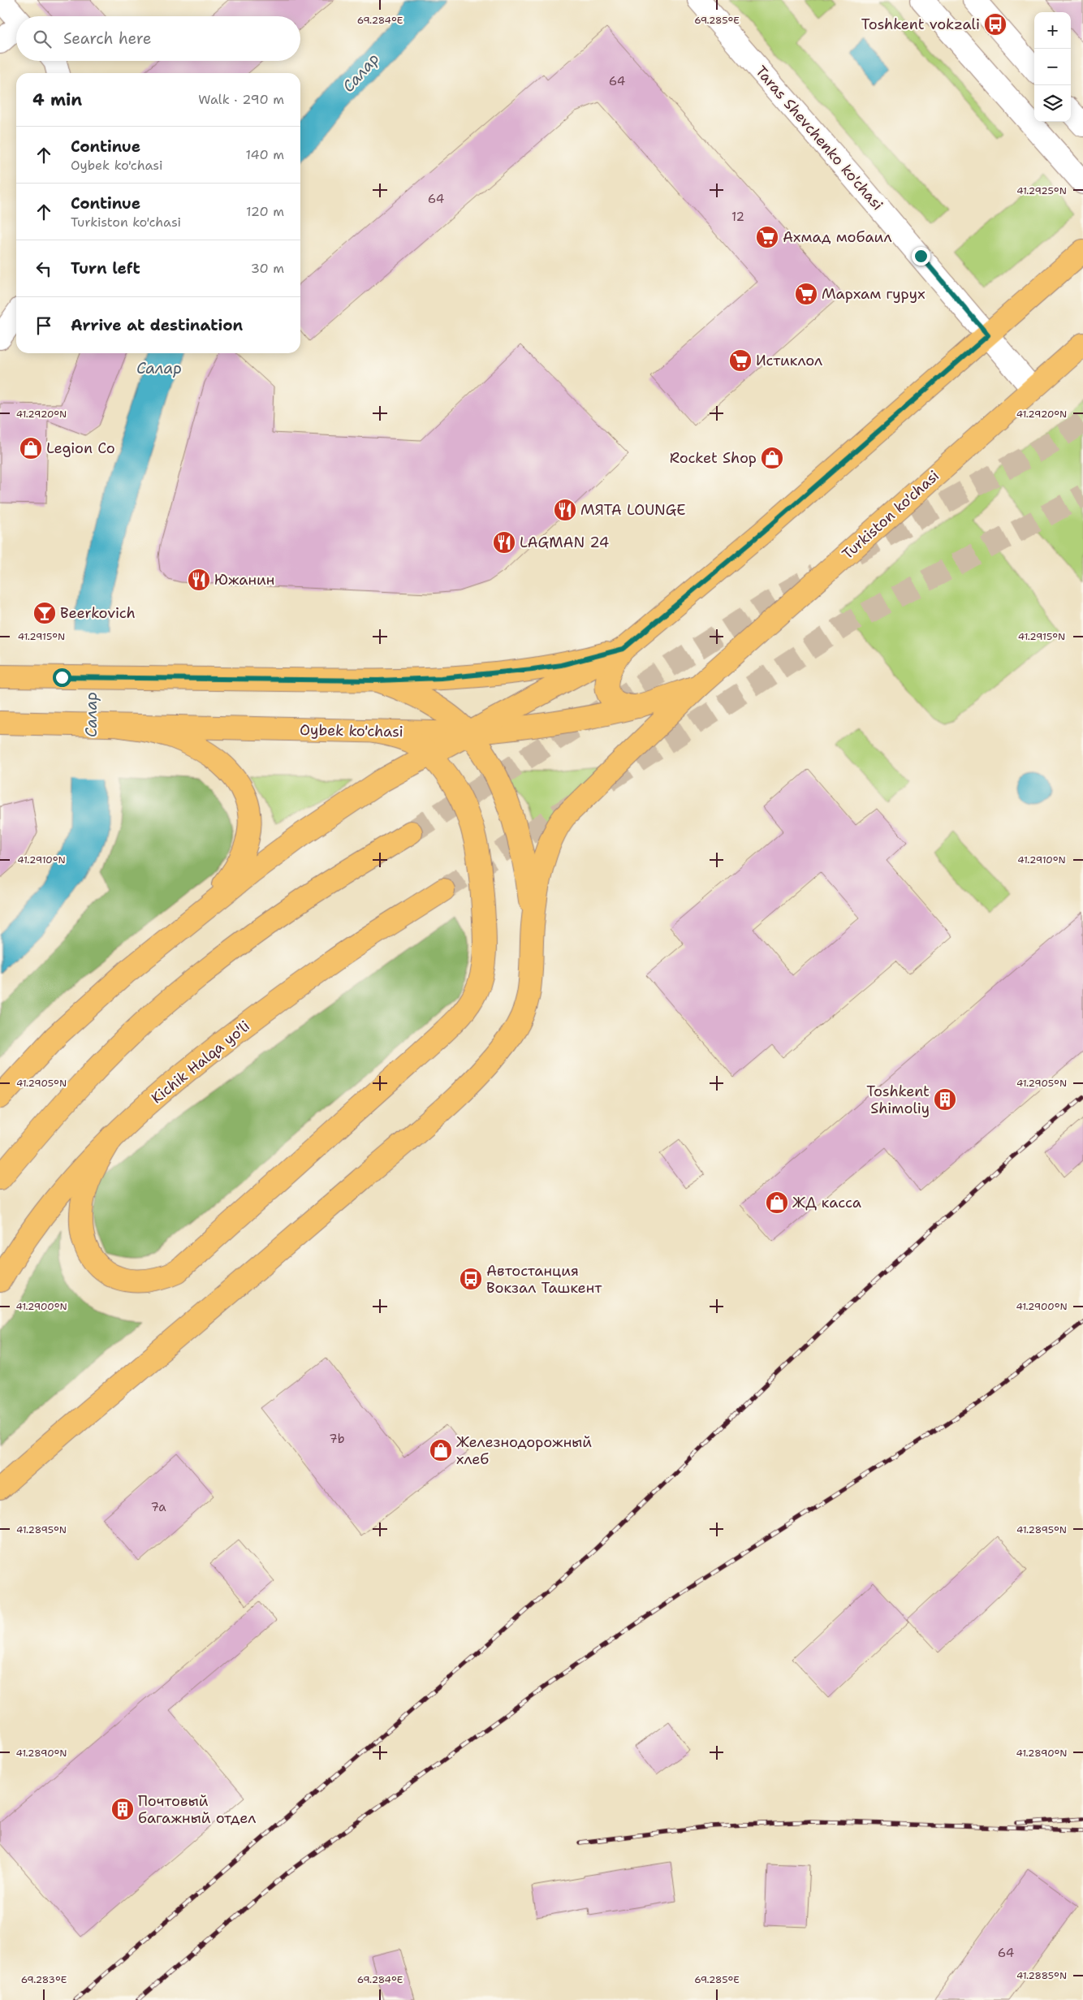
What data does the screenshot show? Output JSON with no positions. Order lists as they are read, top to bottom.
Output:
{
  "streets": {
    "main road": ["Turkiston ko'chasi", "Oybek ko'chasi", "Kichik Halqa yo'li"],
    "street": ["Taras Shevchenko ko'chasi"]
  },
  "crossings": [
    ["Taras Shevchenko ko'chasi", "Turkiston ko'chasi"],
    ["Turkiston ko'chasi", "Oybek ko'chasi"]
  ],
  "water": ["Салар"],
  "places": {
    "bus stop": ["Toshkent vokzali", "Автостанция Вокзал Ташкент"],
    "supermarket": ["Ахмад мобаил", "Мархам гурух", "Истиклол"],
    "shop": [
      "Legion Co",
      "Rocket Shop",
      "ЖД касса",
      "Железнодорожный хлеб"
    ],
    "restaurant": ["МЯТА LOUNGE", "LAGMAN 24", "Южанин"],
    "bar": ["Beerkovich"],
    "building": ["Toshkent Shimoliy", "Почтовый багажный отдел"]
  },
  "house_numbers": [
    "64",
    "64",
    "12",
    "7b",
    "7a",
    "64"
  ],
  "page": {
    "map_buttons": ["+", "−"],
    "search": "Search here",
    "heading": ["4 min", "Walk · 290 m"],
    "list": [
      ["Continue", "Oybek ko'chasi", "140 m"],
      ["Continue", "Turkiston ko'chasi", "120 m"],
      ["Turn left", "30 m"],
      "Arrive at destination"
    ]
  },
  "coordinates": [
    "69.284°E",
    "69.285°E",
    "41.2925°N",
    "41.2920°N",
    "41.2915°N",
    "41.2910°N",
    "41.2905°N",
    "41.2900°N",
    "41.2895°N",
    "41.2890°N",
    "41.2885°N",
    "69.283°E"
  ]
}
